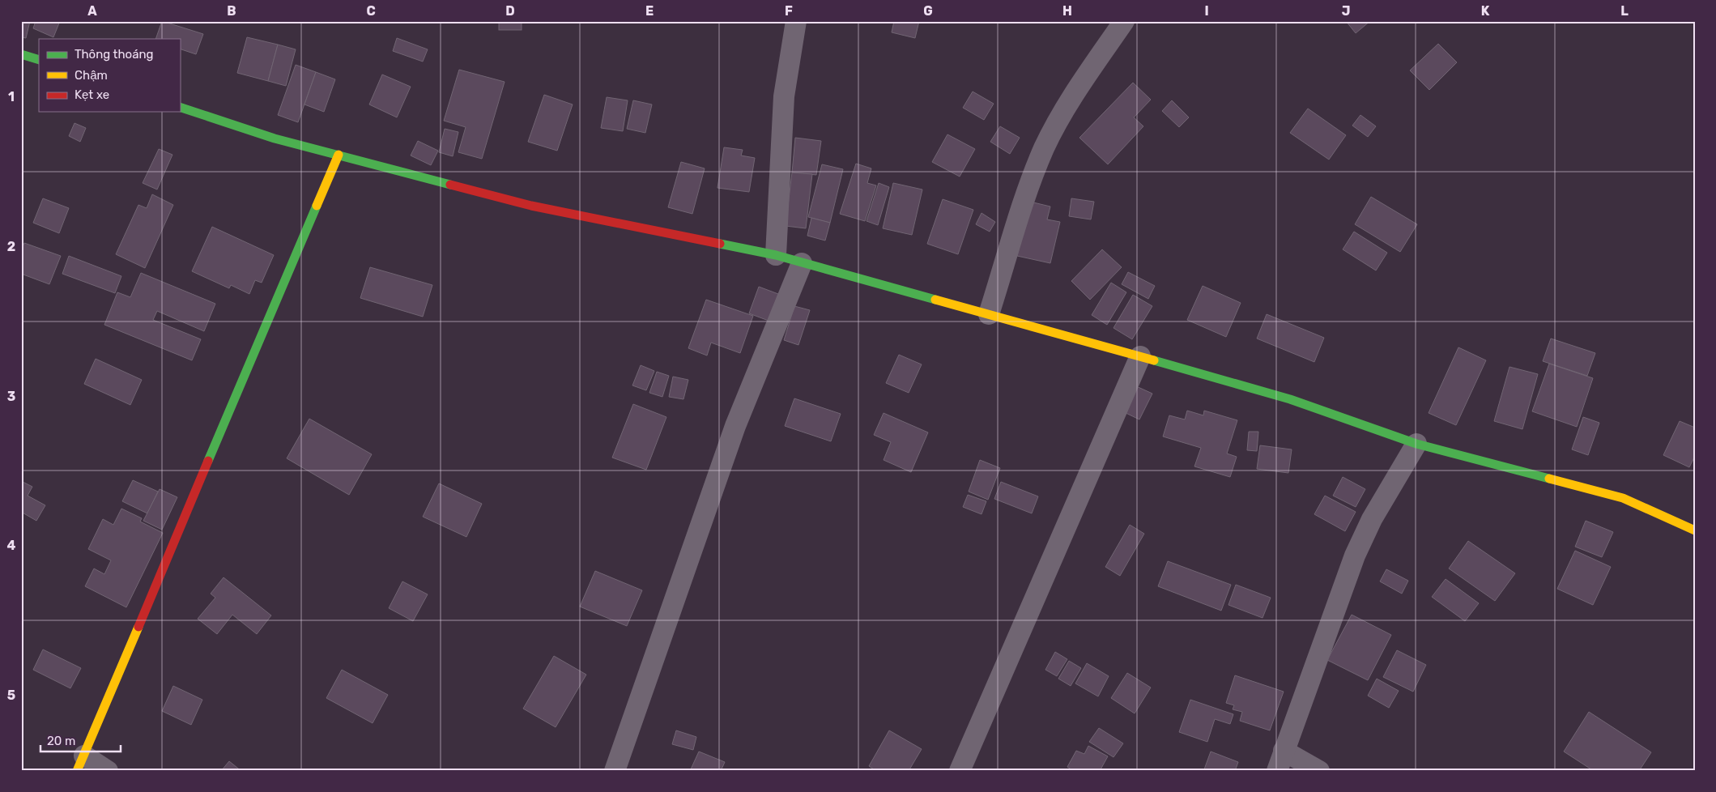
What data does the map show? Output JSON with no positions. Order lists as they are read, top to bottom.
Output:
{
  "legend": ["Thông thoáng", "Chậm", "Kẹt xe"],
  "scale_bar": "20 m",
  "grid": {
    "columns": [
      "A",
      "B",
      "C",
      "D",
      "E",
      "F",
      "G",
      "H",
      "I",
      "J",
      "K",
      "L"
    ],
    "rows": [
      "1",
      "2",
      "3",
      "4",
      "5"
    ]
  }
}
